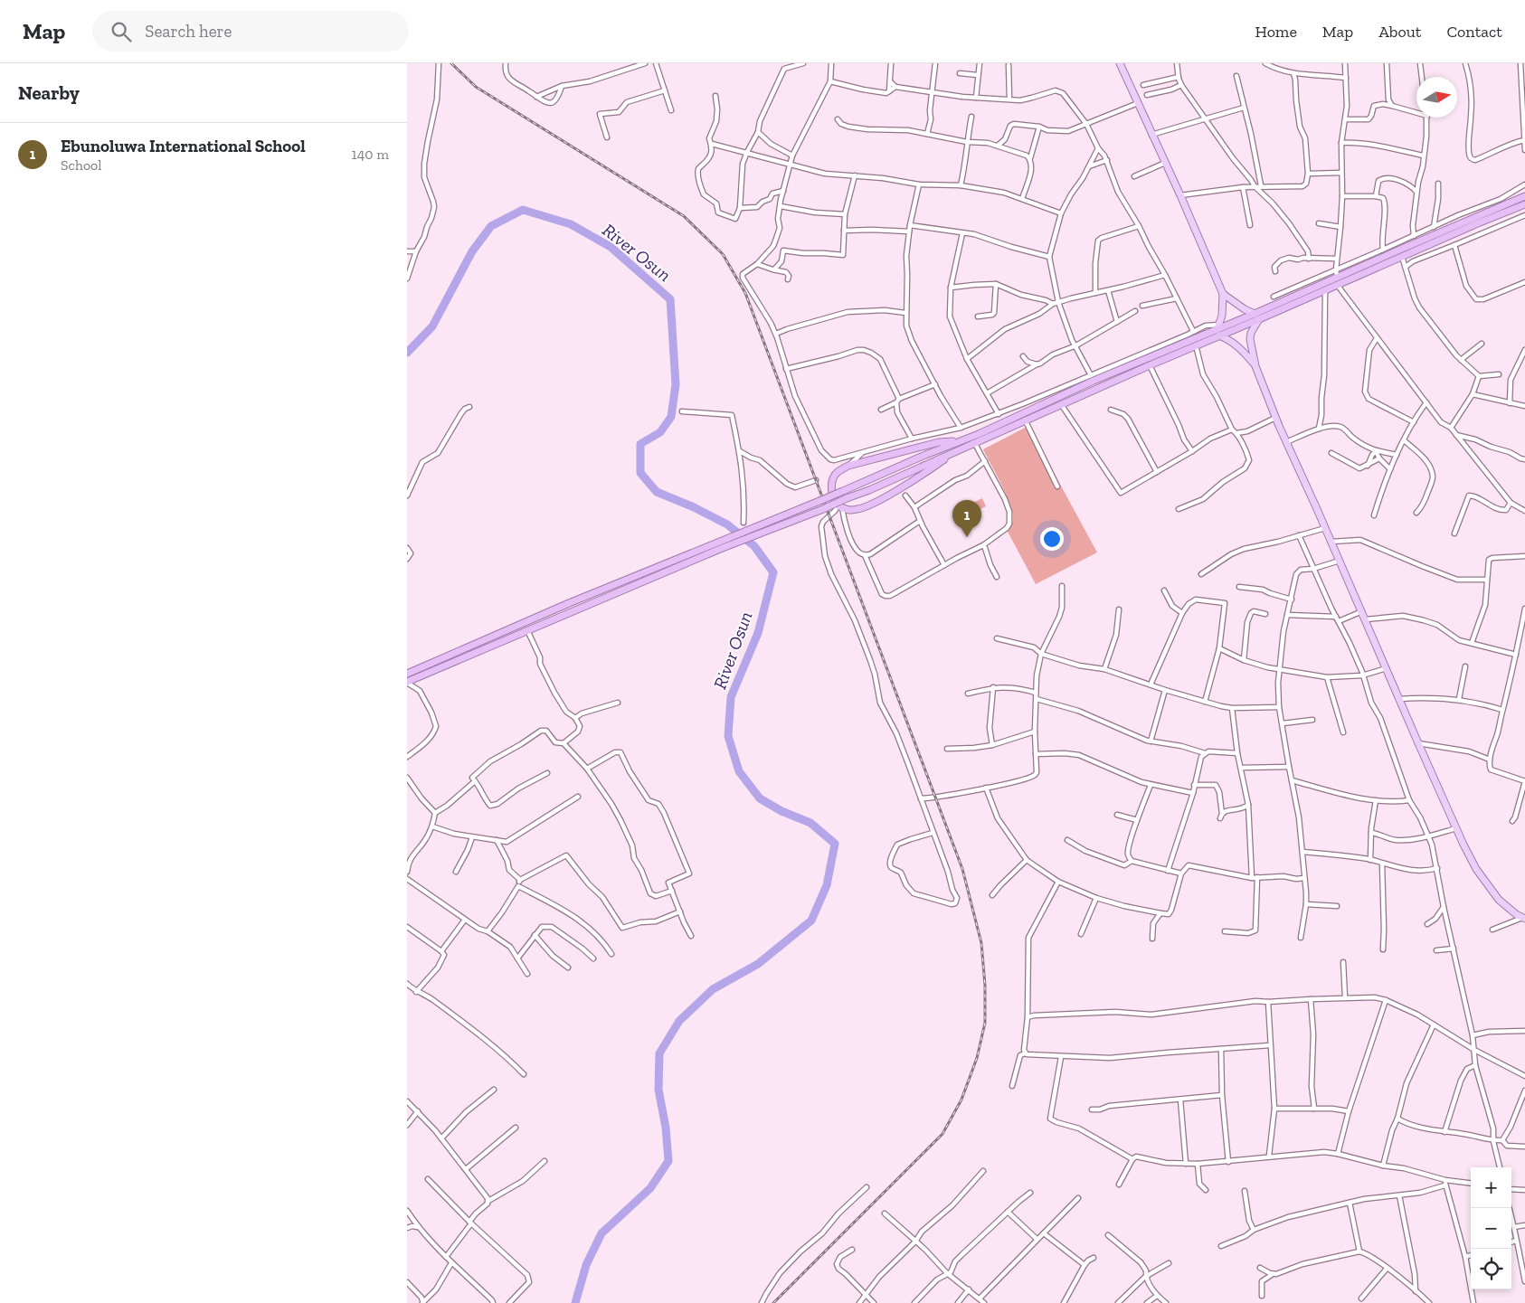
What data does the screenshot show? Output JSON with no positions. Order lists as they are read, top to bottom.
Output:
{
  "water": ["River Osun"],
  "north": "right",
  "page": {
    "header": "Map",
    "search": "Search here",
    "nav": [
      "Home",
      "Map",
      "About",
      "Contact"
    ],
    "heading": "Nearby",
    "list": [
      {
        "mark": "1",
        "name": "Ebunoluwa International School",
        "note": "School",
        "value": "140 m"
      }
    ],
    "pins": "1",
    "map_buttons": ["+", "−"]
  }
}
